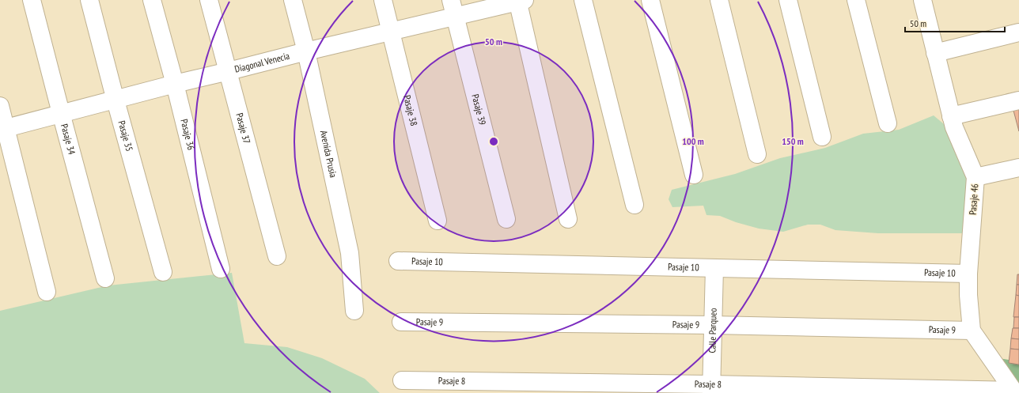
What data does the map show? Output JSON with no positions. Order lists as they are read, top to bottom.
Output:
{
  "streets": {
    "street": [
      "Diagonal Venecia",
      "Pasaje 39",
      "Pasaje 38",
      "Pasaje 37",
      "Pasaje 36",
      "Pasaje 35",
      "Pasaje 34",
      "Avenida Prusia",
      "Pasaje 46",
      "Pasaje 10",
      "Pasaje 9",
      "Calle Parqueo",
      "Pasaje 8"
    ]
  },
  "crossings": [
    ["Diagonal Venecia", "Pasaje 39"],
    ["Diagonal Venecia", "Pasaje 38"],
    ["Diagonal Venecia", "Pasaje 37"],
    ["Diagonal Venecia", "Pasaje 36"],
    ["Diagonal Venecia", "Pasaje 35"],
    ["Diagonal Venecia", "Pasaje 34"],
    ["Diagonal Venecia", "Avenida Prusia"],
    ["Pasaje 46", "Pasaje 10"],
    ["Pasaje 46", "Pasaje 9"],
    ["Pasaje 46", "Pasaje 8"],
    ["Pasaje 10", "Calle Parqueo"],
    ["Pasaje 9", "Calle Parqueo"],
    ["Calle Parqueo", "Pasaje 8"]
  ],
  "scale_bar": "50 m",
  "rings": ["50 m", "100 m", "150 m"]
}
